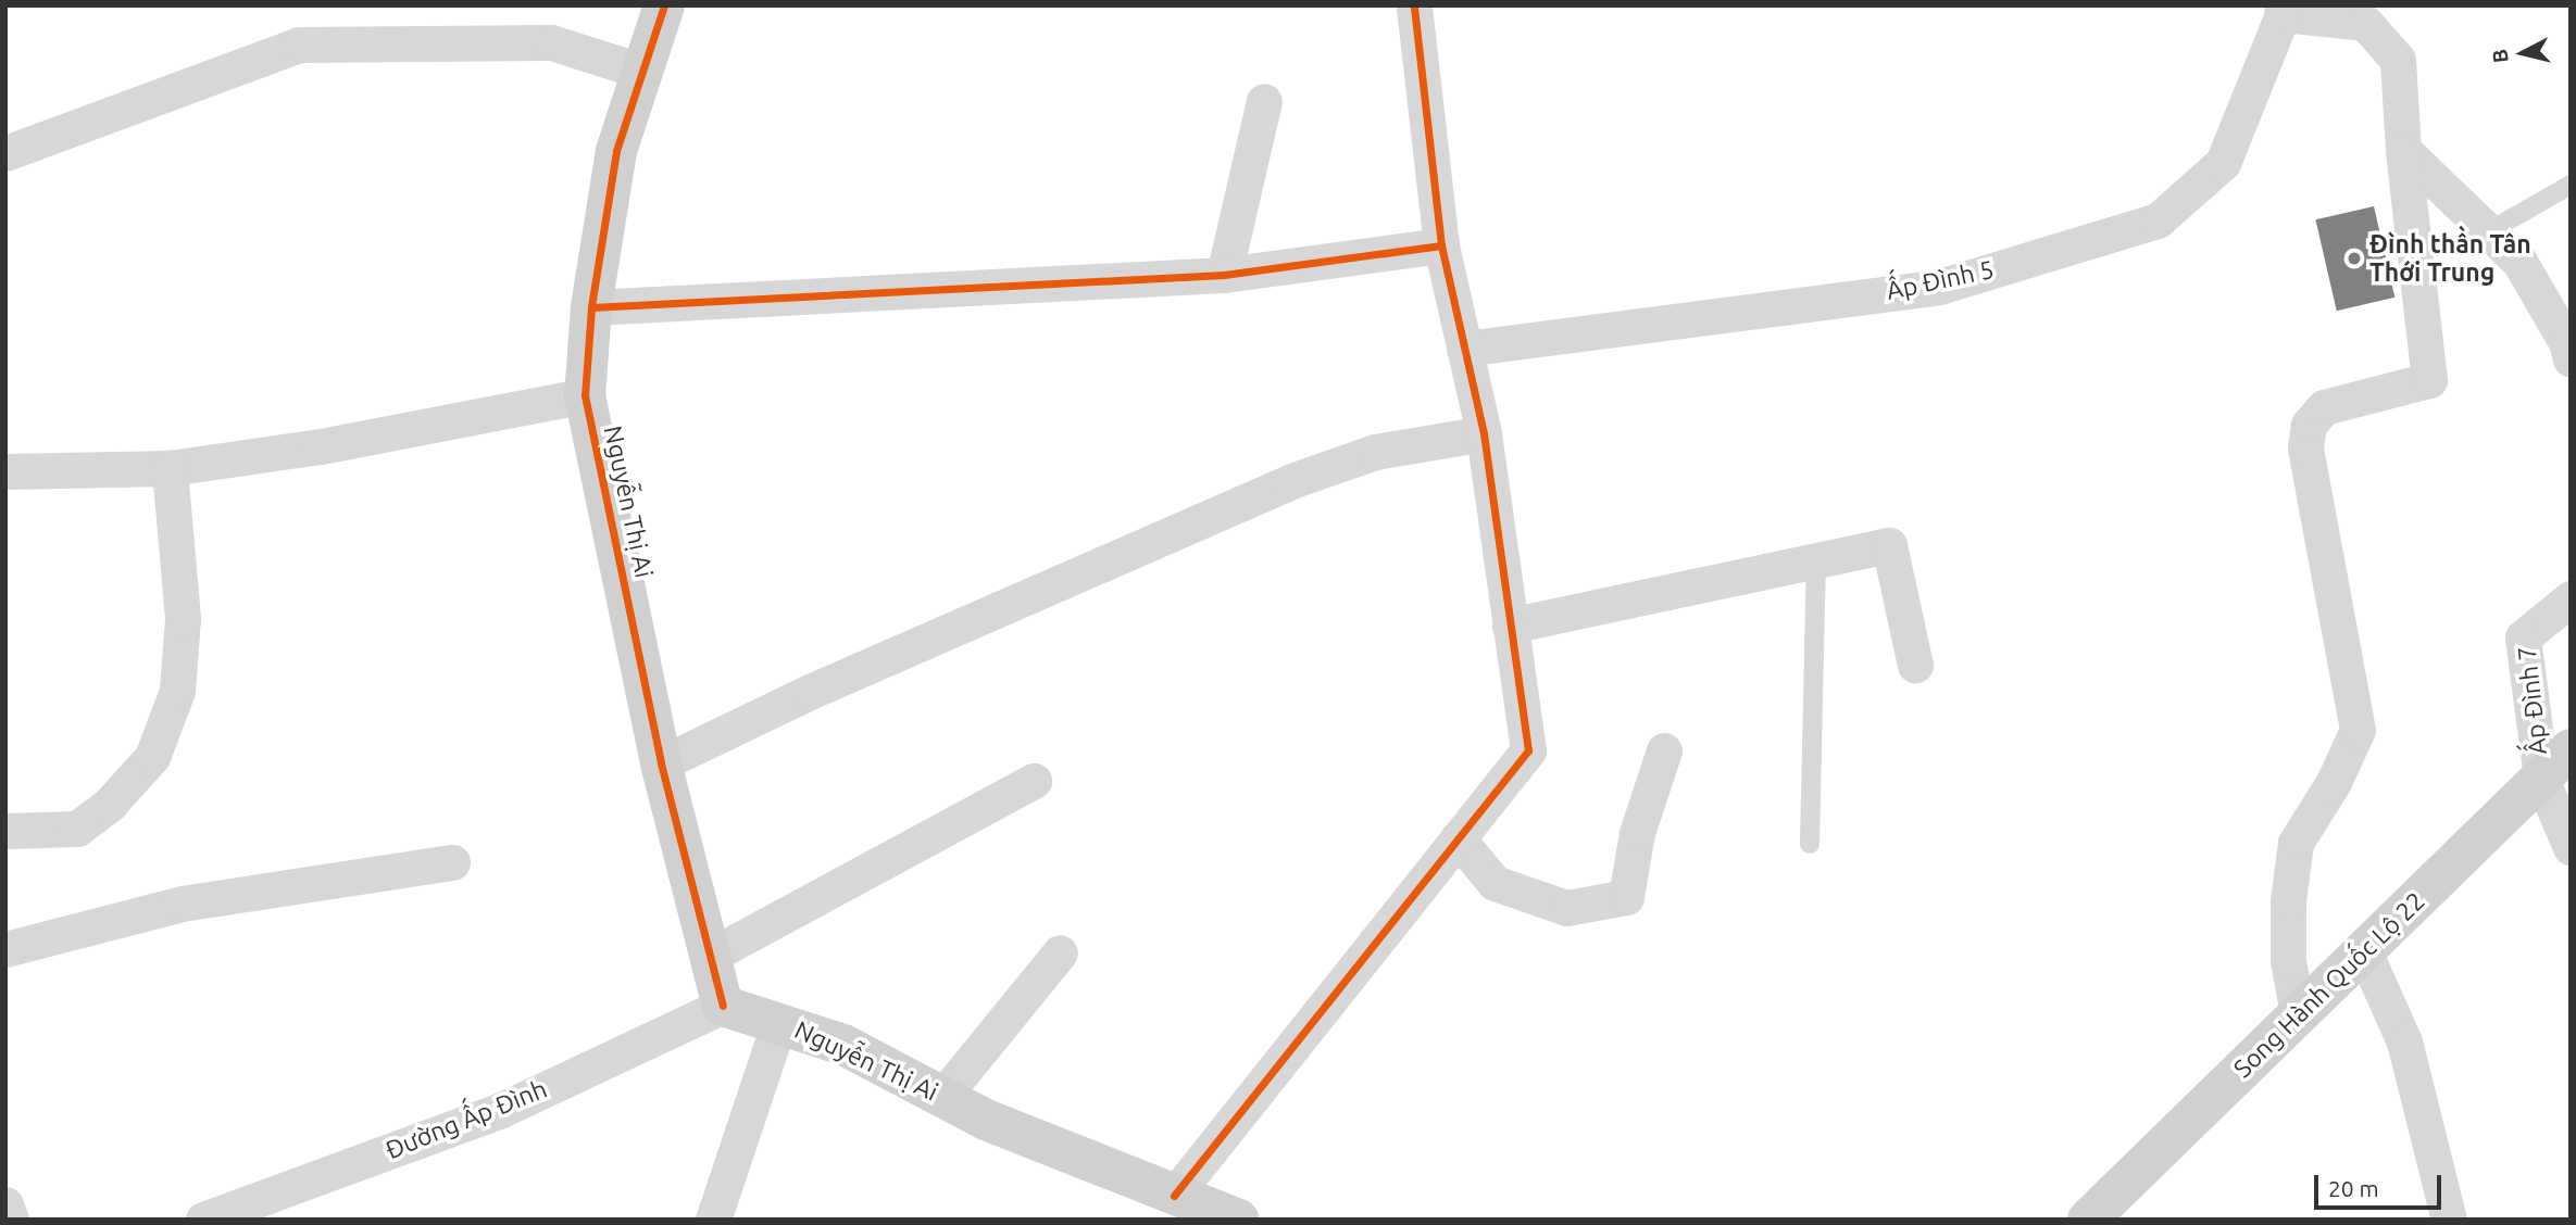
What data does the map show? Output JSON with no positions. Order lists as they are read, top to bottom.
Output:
{
  "streets": {
    "street": [
      "Ấp Đình 5",
      "Nguyễn Thị Ai",
      "Ấp Đình 7",
      "Song Hành Quốc Lộ 22",
      "Đường Ấp Đình"
    ]
  },
  "crossings": [
    ["Nguyễn Thị Ai", "Đường Ấp Đình"],
    ["Ấp Đình 7", "Song Hành Quốc Lộ 22"]
  ],
  "places": ["Đình thần Tân Thới Trung"],
  "scale_bar": "20 m",
  "north": "left"
}
